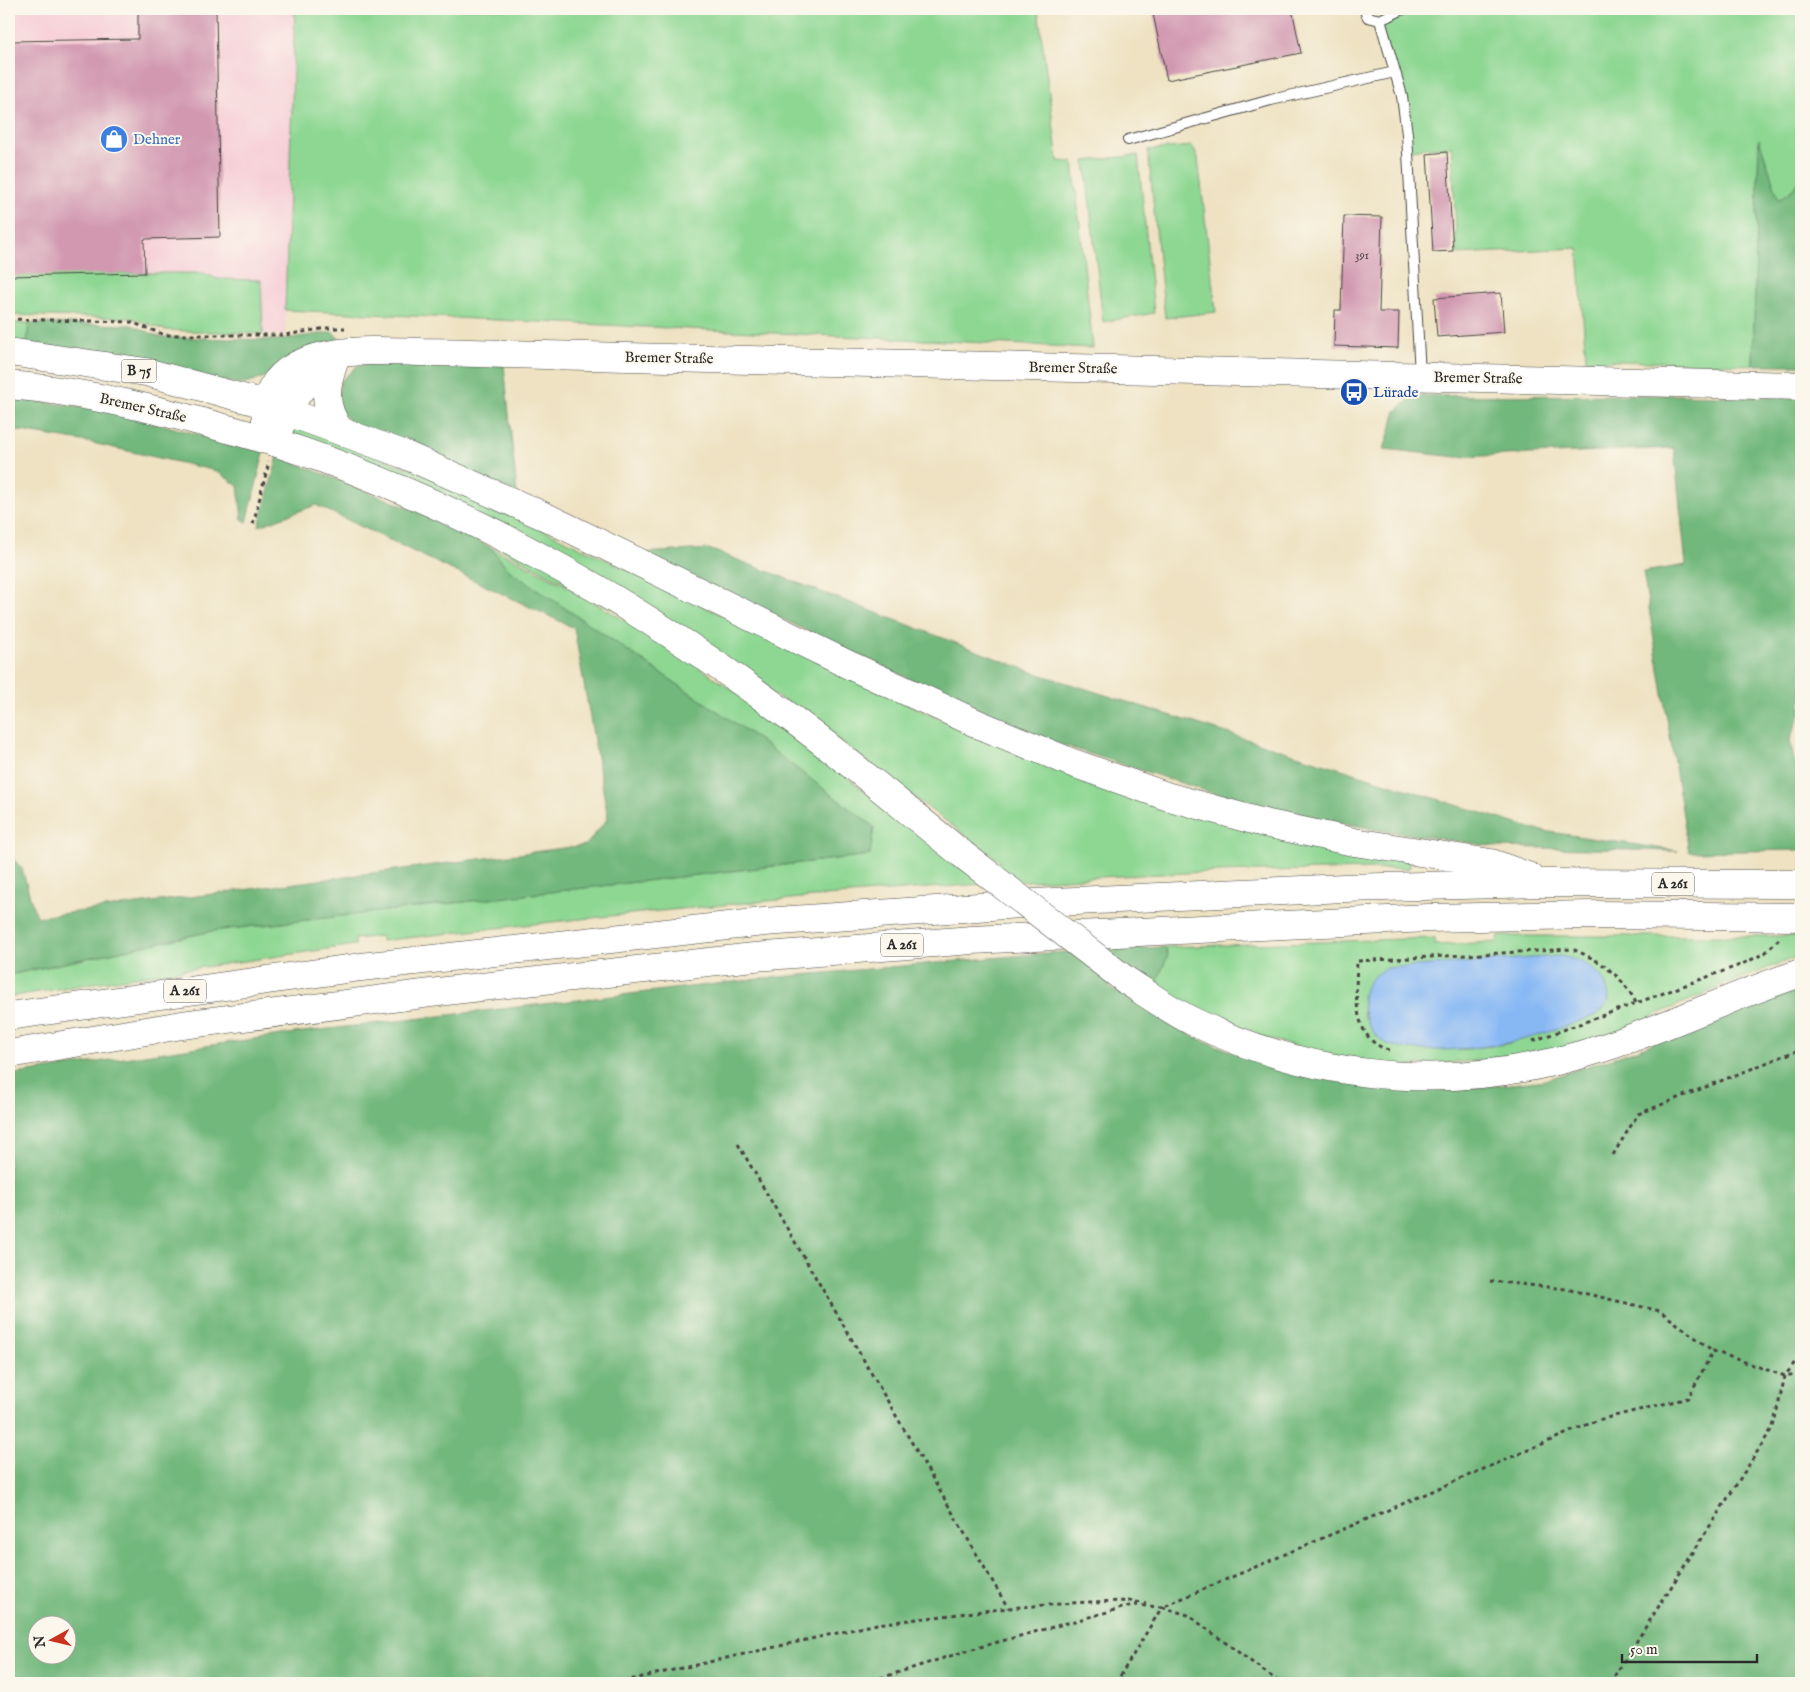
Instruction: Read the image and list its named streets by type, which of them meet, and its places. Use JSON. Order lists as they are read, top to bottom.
{
  "streets": {
    "main road": ["Bremer Straße", "B 75", "A 261"]
  },
  "places": {
    "shop": ["Dehner"],
    "bus stop": ["Lürade"]
  },
  "house_numbers": ["391"],
  "scale_bar": "50 m",
  "north": "left"
}
